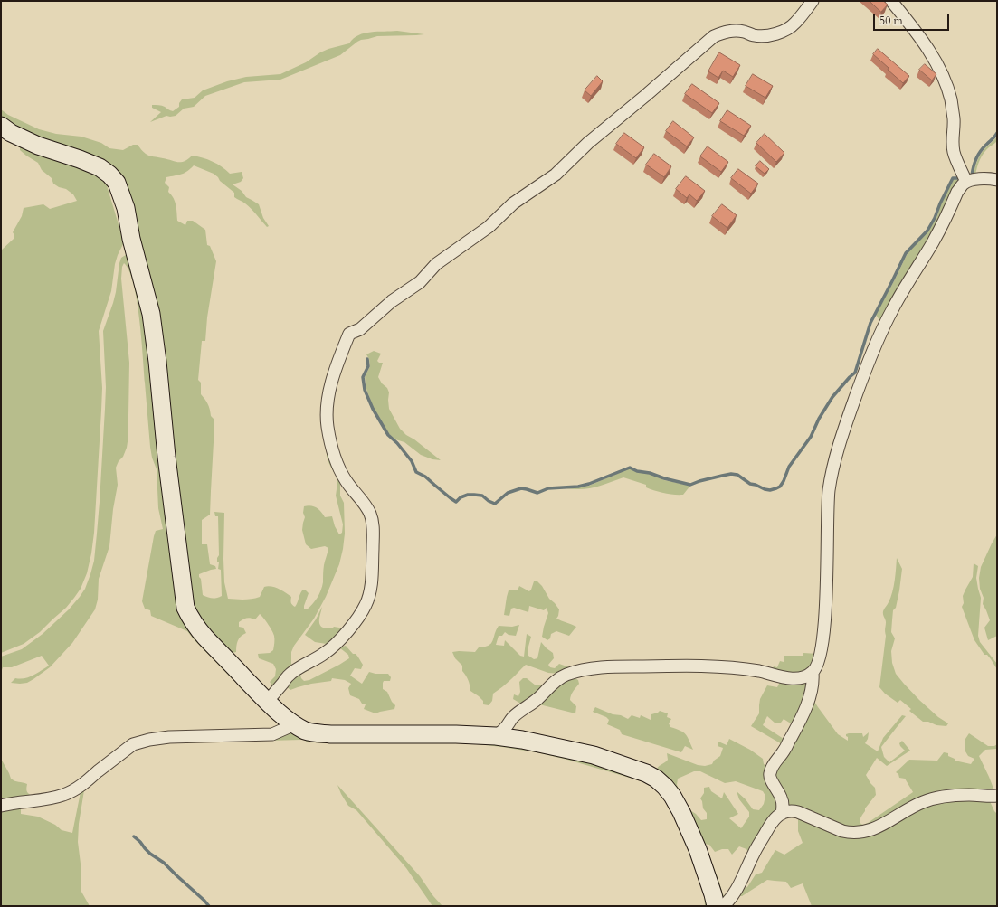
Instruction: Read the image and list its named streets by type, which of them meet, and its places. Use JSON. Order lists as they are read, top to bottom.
{
  "scale_bar": "50 m"
}
